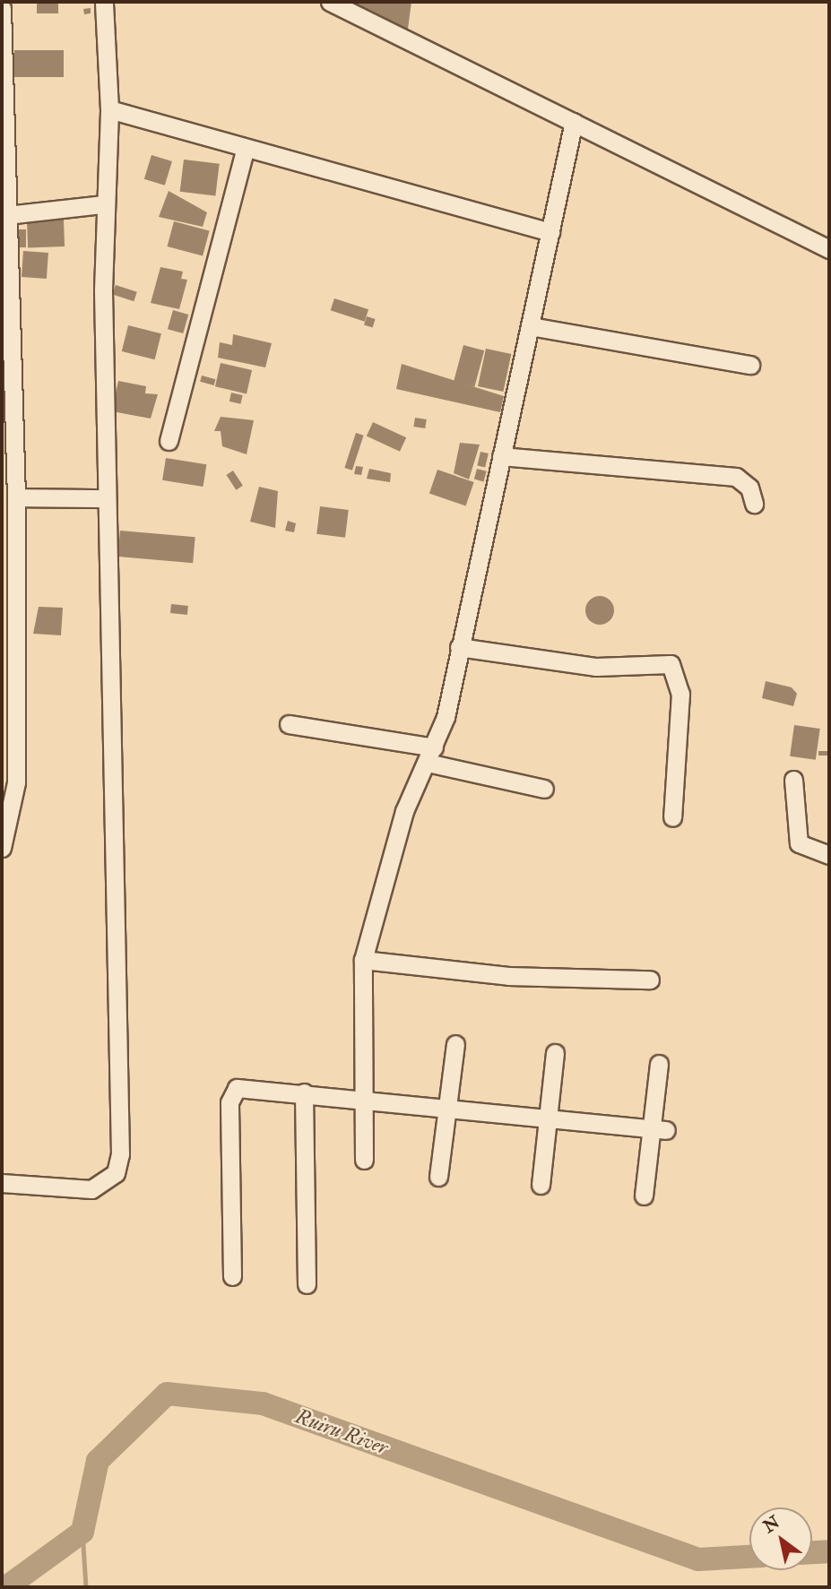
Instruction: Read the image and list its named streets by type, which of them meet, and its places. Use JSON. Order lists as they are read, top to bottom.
{
  "water": ["Ruiru River"],
  "north": "top left"
}
